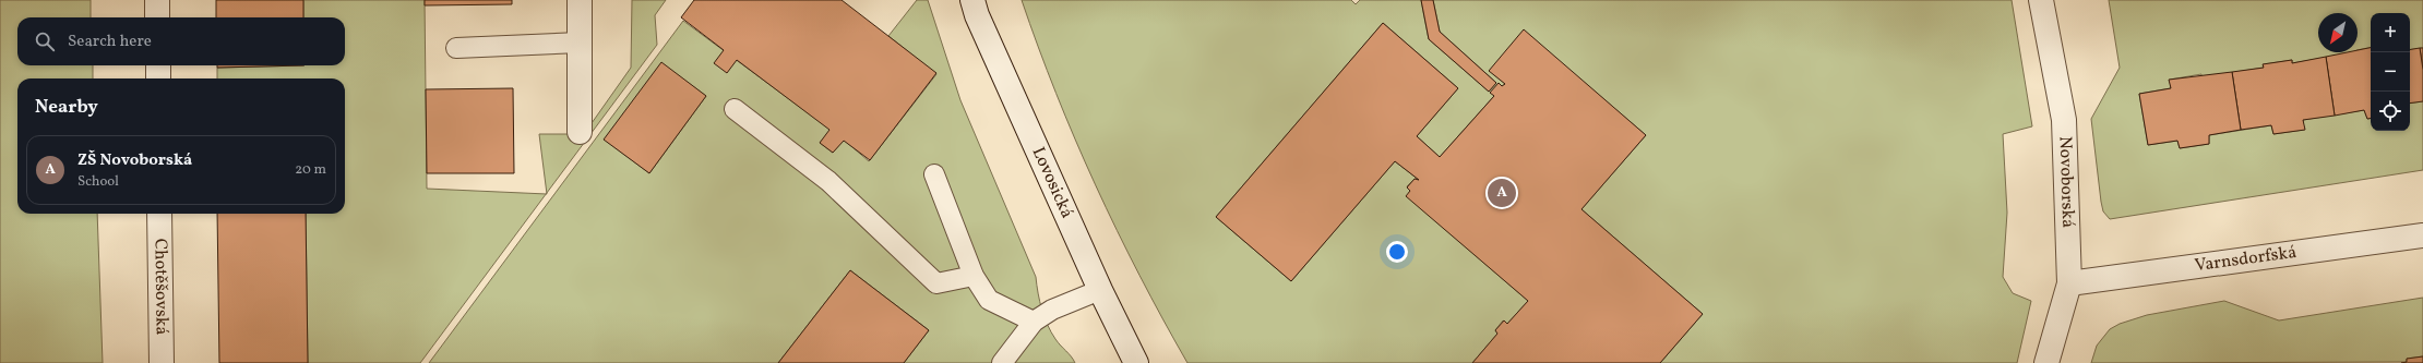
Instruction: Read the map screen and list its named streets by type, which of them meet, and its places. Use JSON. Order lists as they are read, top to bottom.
{
  "streets": {
    "street": [
      "Lovosická",
      "Novoborská",
      "Varnsdorfská",
      "Chotěšovská"
    ]
  },
  "crossings": [
    ["Novoborská", "Varnsdorfská"]
  ],
  "north": "bottom left",
  "page": {
    "map_buttons": ["+", "−"],
    "search": "Search here",
    "heading": "Nearby",
    "list": [
      {
        "mark": "A",
        "name": "ZŠ Novoborská",
        "note": "School",
        "value": "20 m"
      }
    ],
    "pins": "A"
  }
}
